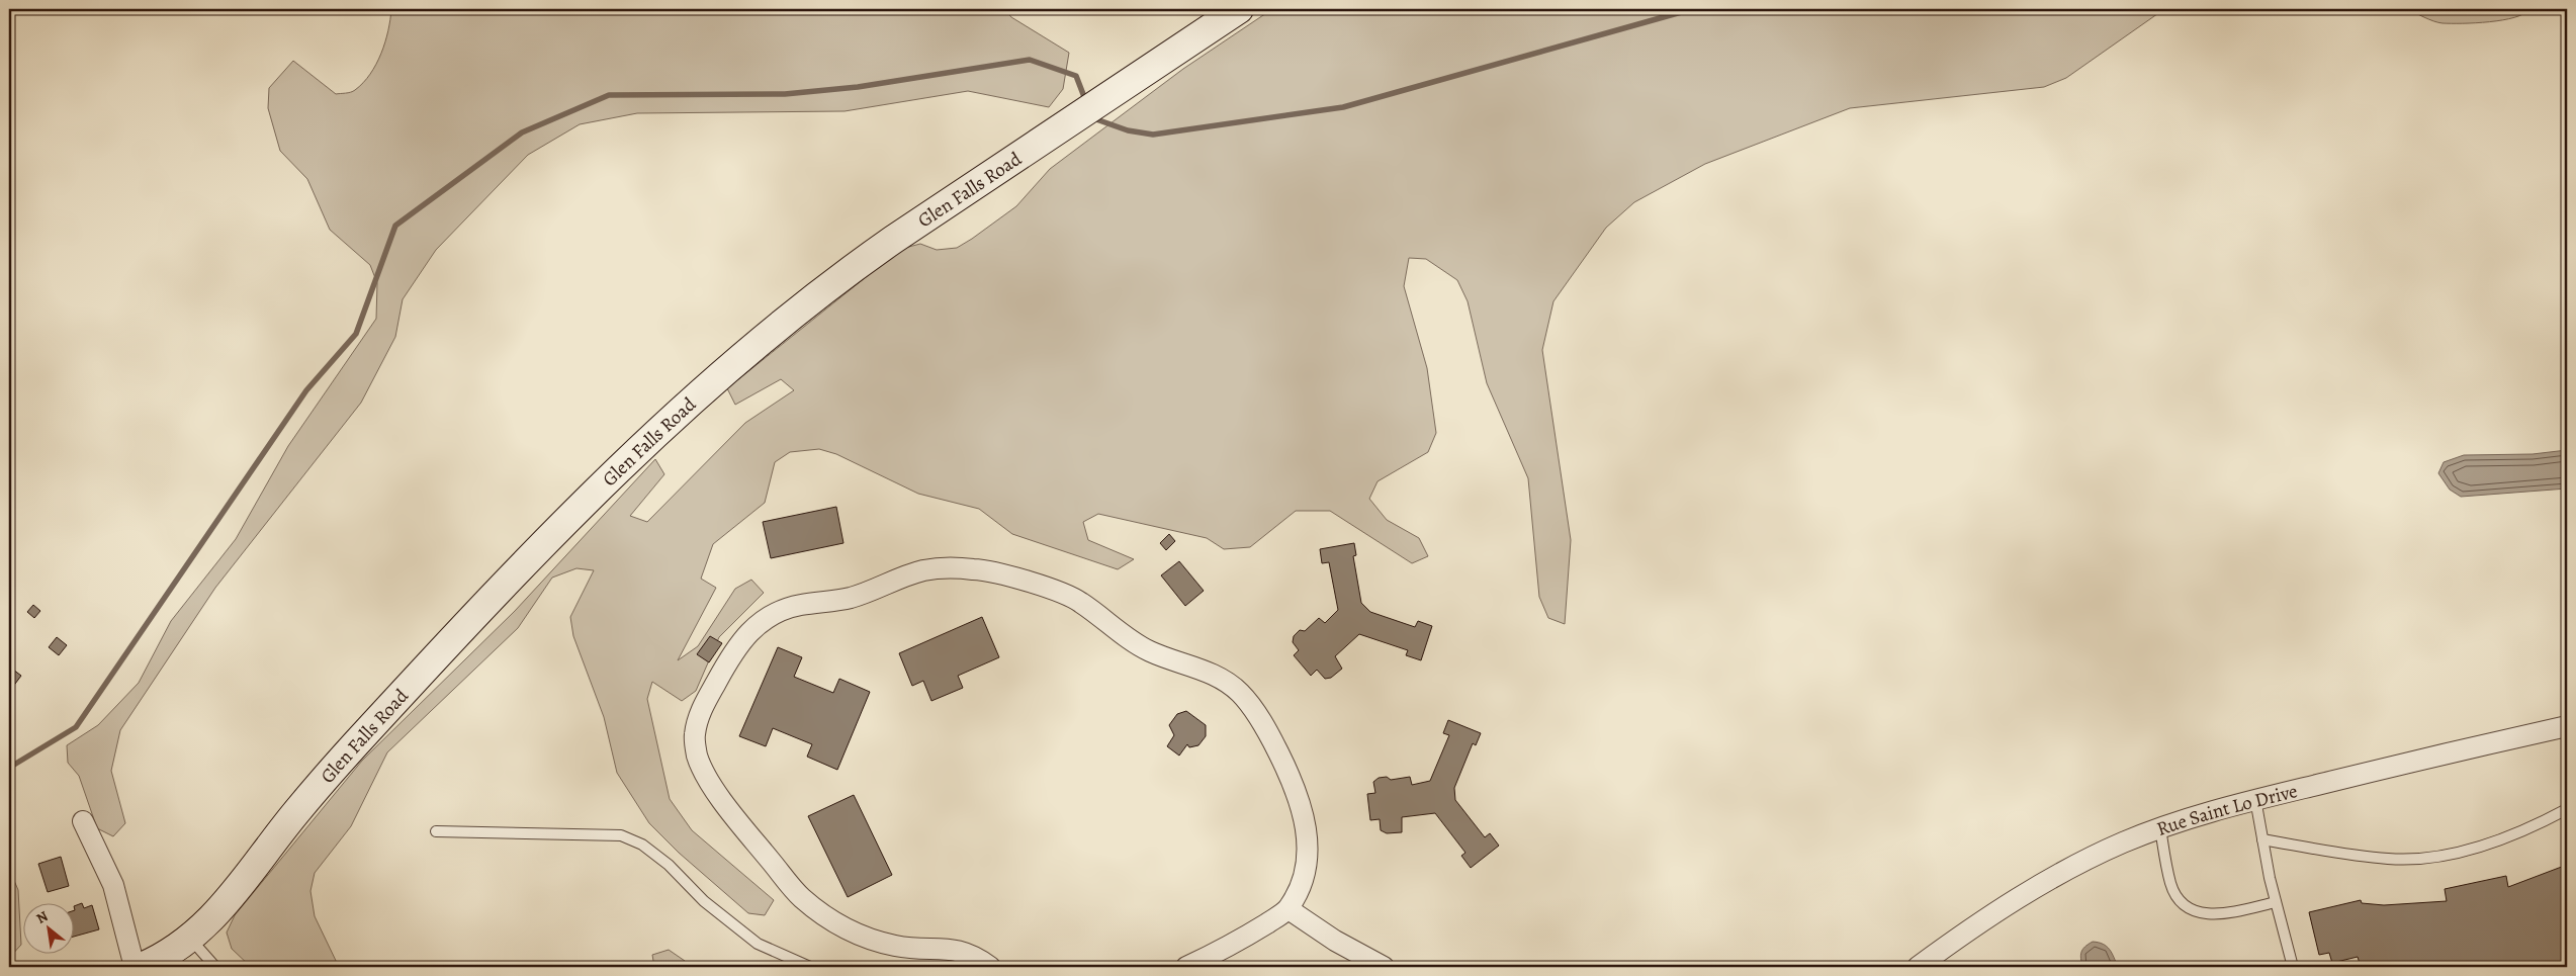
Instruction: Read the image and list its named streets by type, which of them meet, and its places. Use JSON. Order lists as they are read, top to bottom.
{
  "streets": {
    "street": ["Glen Falls Road", "Rue Saint Lo Drive"]
  },
  "north": "top left"
}
